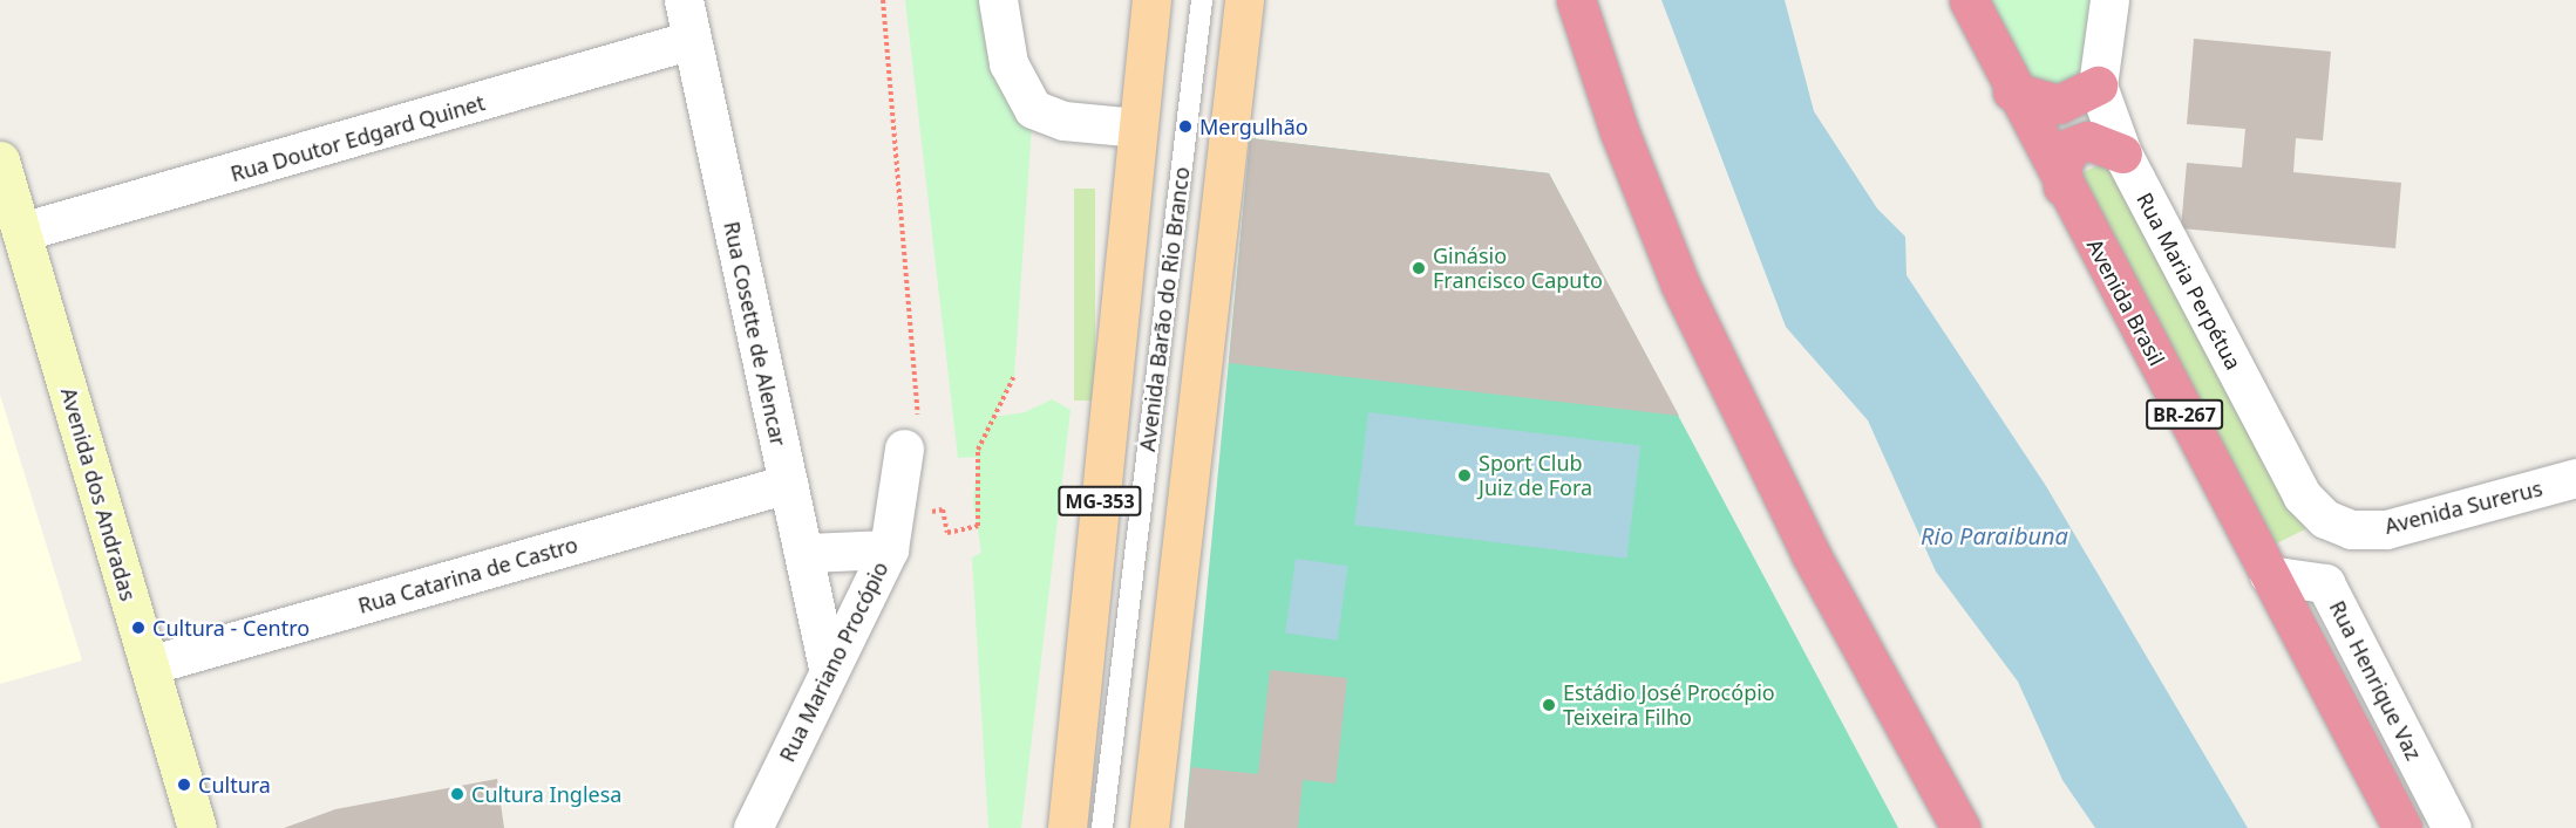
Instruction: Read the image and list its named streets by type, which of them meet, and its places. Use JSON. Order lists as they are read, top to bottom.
{
  "streets": {
    "highway": ["Avenida Brasil", "BR-267"],
    "main road": ["Avenida Barão do Rio Branco", "Avenida dos Andradas", "MG-353"],
    "street": [
      "Rua Doutor Edgard Quinet",
      "Rua Maria Perpétua",
      "Rua Cosette de Alencar",
      "Avenida Surerus",
      "Rua Catarina de Castro",
      "Rua Mariano Procópio",
      "Rua Henrique Vaz"
    ]
  },
  "crossings": [
    ["Rua Doutor Edgard Quinet", "Rua Cosette de Alencar"],
    ["Rua Doutor Edgard Quinet", "Avenida dos Andradas"],
    ["Rua Maria Perpétua", "Avenida Surerus"],
    ["Avenida Brasil", "Rua Henrique Vaz"],
    ["Rua Cosette de Alencar", "Rua Catarina de Castro"],
    ["Rua Cosette de Alencar", "Rua Mariano Procópio"],
    ["Avenida dos Andradas", "Rua Catarina de Castro"]
  ],
  "water": ["Rio Paraibuna"],
  "places": [
    "Mergulhão",
    "Ginásio Francisco Caputo",
    "Sport Club Juiz de Fora",
    "Cultura - Centro",
    "Estádio José Procópio Teixeira Filho",
    "Cultura",
    "Cultura Inglesa"
  ]
}
